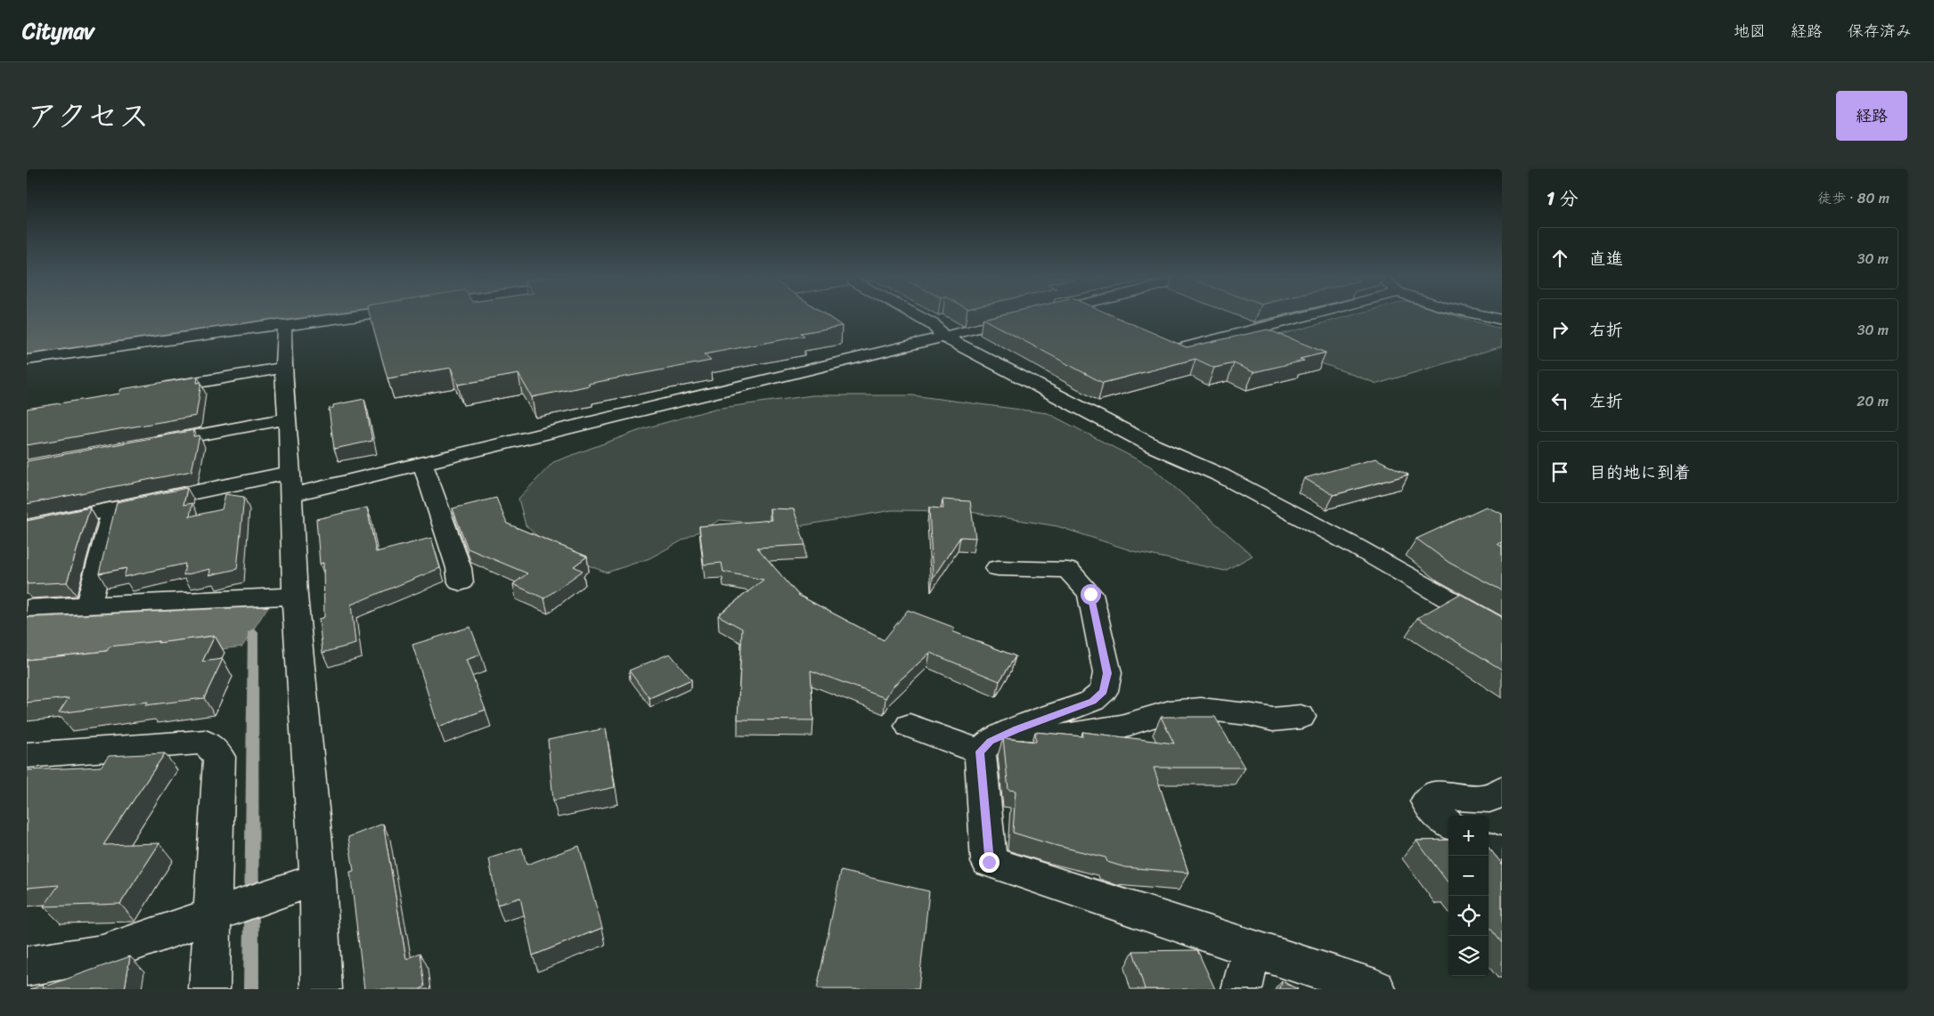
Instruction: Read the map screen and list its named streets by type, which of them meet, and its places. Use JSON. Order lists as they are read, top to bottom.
{
  "page": {
    "header": "Citynav",
    "nav": ["地図", "経路", "保存済み"],
    "title": "アクセス",
    "buttons": "経路",
    "heading": ["1 分", "徒歩 · 80 m"],
    "list": [
      ["直進", "30 m"],
      ["右折", "30 m"],
      ["左折", "20 m"],
      "目的地に到着"
    ],
    "map_buttons": ["+", "−"]
  }
}
